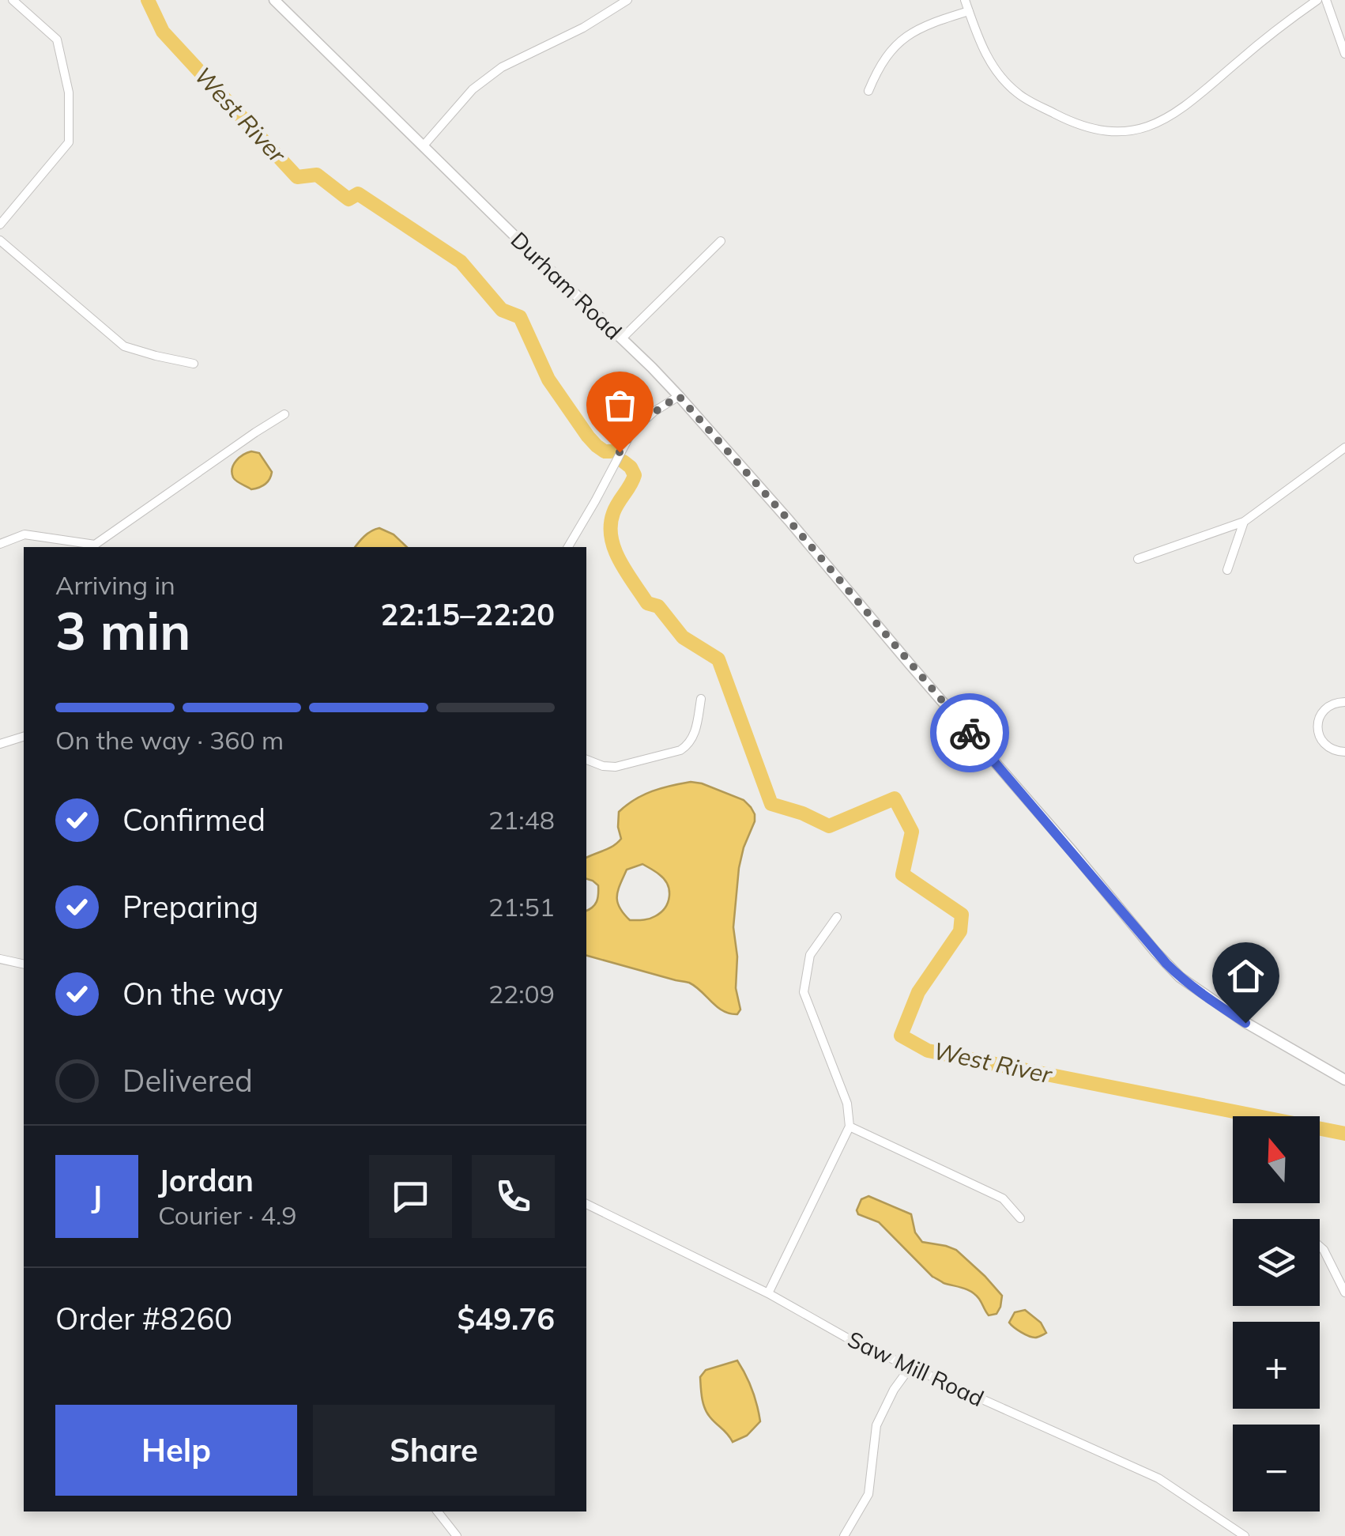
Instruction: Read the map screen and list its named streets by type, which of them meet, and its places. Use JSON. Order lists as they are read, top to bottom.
{
  "streets": {
    "main road": ["Durham Road"],
    "street": ["Saw Mill Road"]
  },
  "water": ["West River"],
  "north": "top",
  "page": {
    "heading": ["3 min", "Arriving in", "22:15–22:20"],
    "panel": [
      "Jordan",
      "Courier · 4.9",
      "Order #8260",
      "$49.76"
    ],
    "bar": "On the way · 360 m",
    "list": [
      ["Confirmed", "21:48"],
      ["Preparing", "21:51"],
      ["On the way", "22:09"],
      "Delivered"
    ],
    "map_buttons": ["+", "−"],
    "round": "J",
    "buttons": ["Help", "Share"]
  }
}
